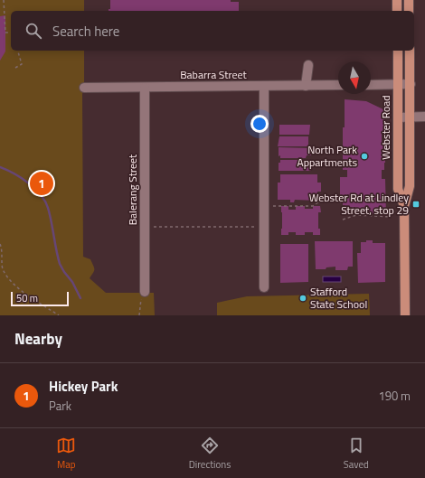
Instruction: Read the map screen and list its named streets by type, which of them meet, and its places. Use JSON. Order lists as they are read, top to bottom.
{
  "streets": {
    "main road": ["Webster Road"],
    "street": ["Babarra Street", "Balerang Street"]
  },
  "crossings": [
    ["Babarra Street", "Balerang Street"]
  ],
  "places": {
    "other": ["North Park Appartments", "Stafford State School"],
    "transit": ["Webster Rd at Lindley Street, stop 29"]
  },
  "scale_bar": "50 m",
  "north": "bottom",
  "page": {
    "search": "Search here",
    "pins": "1",
    "scale": "50 m",
    "heading": "Nearby",
    "list": [
      {
        "mark": "1",
        "name": "Hickey Park",
        "note": "Park",
        "value": "190 m"
      }
    ],
    "nav": ["Map", "Directions", "Saved"]
  }
}
